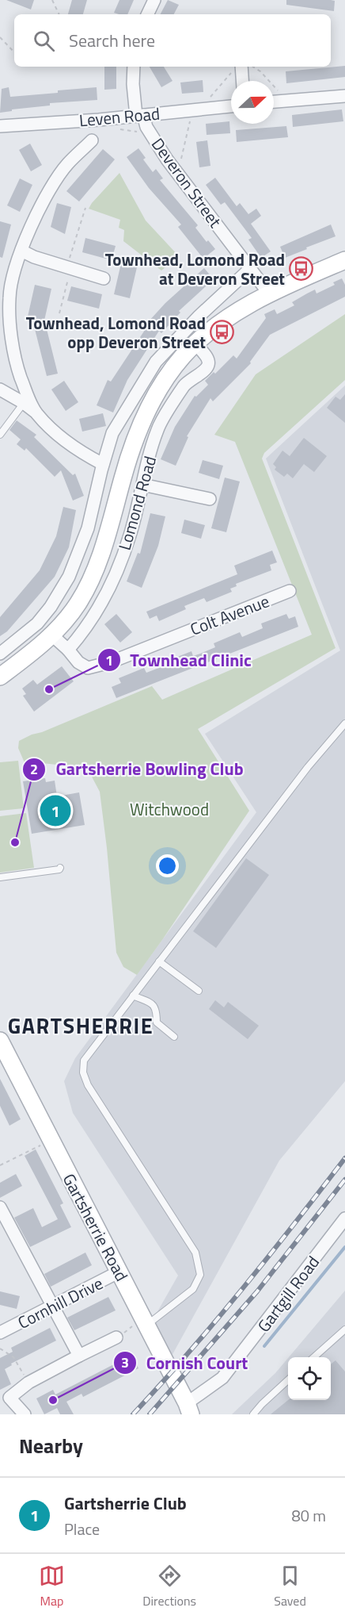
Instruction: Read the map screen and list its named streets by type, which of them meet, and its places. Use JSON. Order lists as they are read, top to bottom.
{
  "streets": {
    "street": [
      "Leven Road",
      "Deveron Street",
      "Lomond Road",
      "Colt Avenue",
      "Gartsherrie Road",
      "Gartgill Road",
      "Cornhill Drive"
    ]
  },
  "crossings": [
    ["Leven Road", "Deveron Street"],
    ["Deveron Street", "Lomond Road"],
    ["Lomond Road", "Colt Avenue"],
    ["Gartsherrie Road", "Gartgill Road"],
    ["Gartsherrie Road", "Cornhill Drive"]
  ],
  "districts": ["GARTSHERRIE"],
  "parks": ["Witchwood"],
  "places": {
    "bus stop": ["Townhead, Lomond Road at Deveron Street", "Townhead, Lomond Road opp Deveron Street"],
    "other": ["Townhead Clinic", "Gartsherrie Bowling Club", "Cornish Court"]
  },
  "north": "right",
  "page": {
    "search": "Search here",
    "pins": "1",
    "heading": "Nearby",
    "list": [
      {
        "mark": "1",
        "name": "Gartsherrie Club",
        "note": "Place",
        "value": "80 m"
      }
    ],
    "nav": ["Map", "Directions", "Saved"]
  }
}
